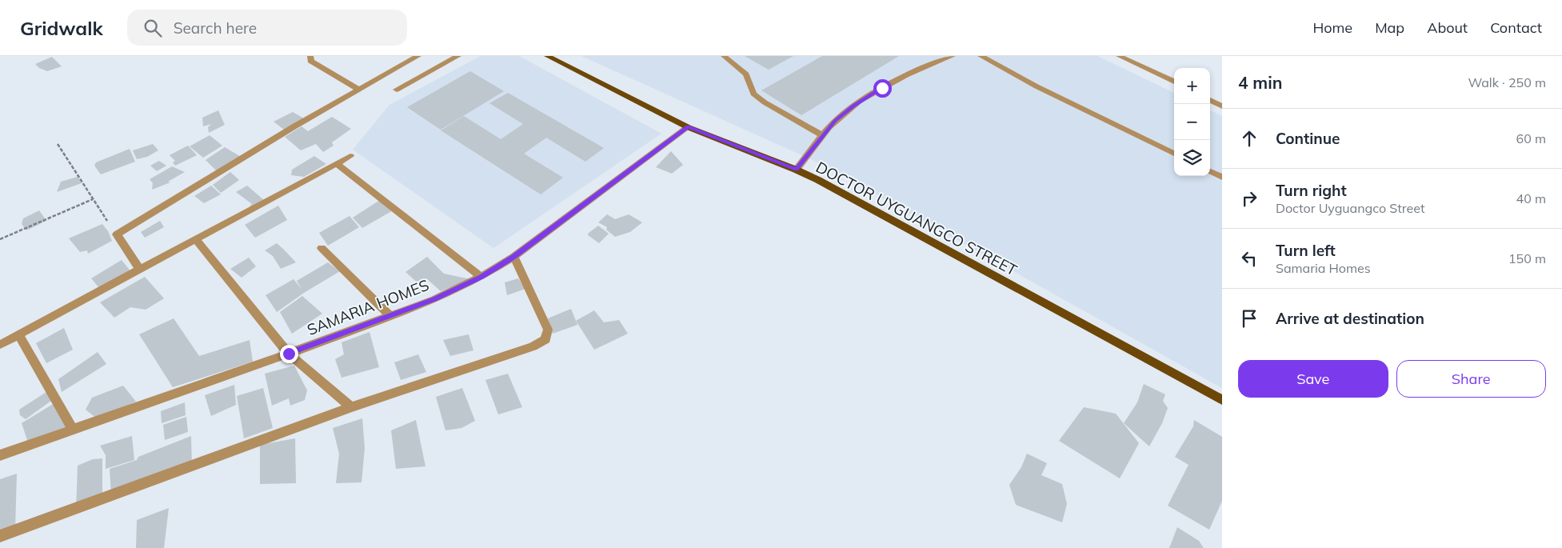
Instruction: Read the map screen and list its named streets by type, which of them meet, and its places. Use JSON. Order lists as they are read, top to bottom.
{
  "streets": {
    "main road": ["DOCTOR UYGUANGCO STREET"],
    "street": ["SAMARIA HOMES"]
  },
  "crossings": [
    ["DOCTOR UYGUANGCO STREET", "SAMARIA HOMES"]
  ],
  "page": {
    "header": "Gridwalk",
    "search": "Search here",
    "nav": [
      "Home",
      "Map",
      "About",
      "Contact"
    ],
    "heading": ["4 min", "Walk · 250 m"],
    "map_buttons": ["+", "−"],
    "list": [
      ["Continue", "60 m"],
      ["Turn right", "Doctor Uyguangco Street", "40 m"],
      ["Turn left", "Samaria Homes", "150 m"],
      "Arrive at destination"
    ],
    "buttons": ["Save", "Share"]
  }
}
